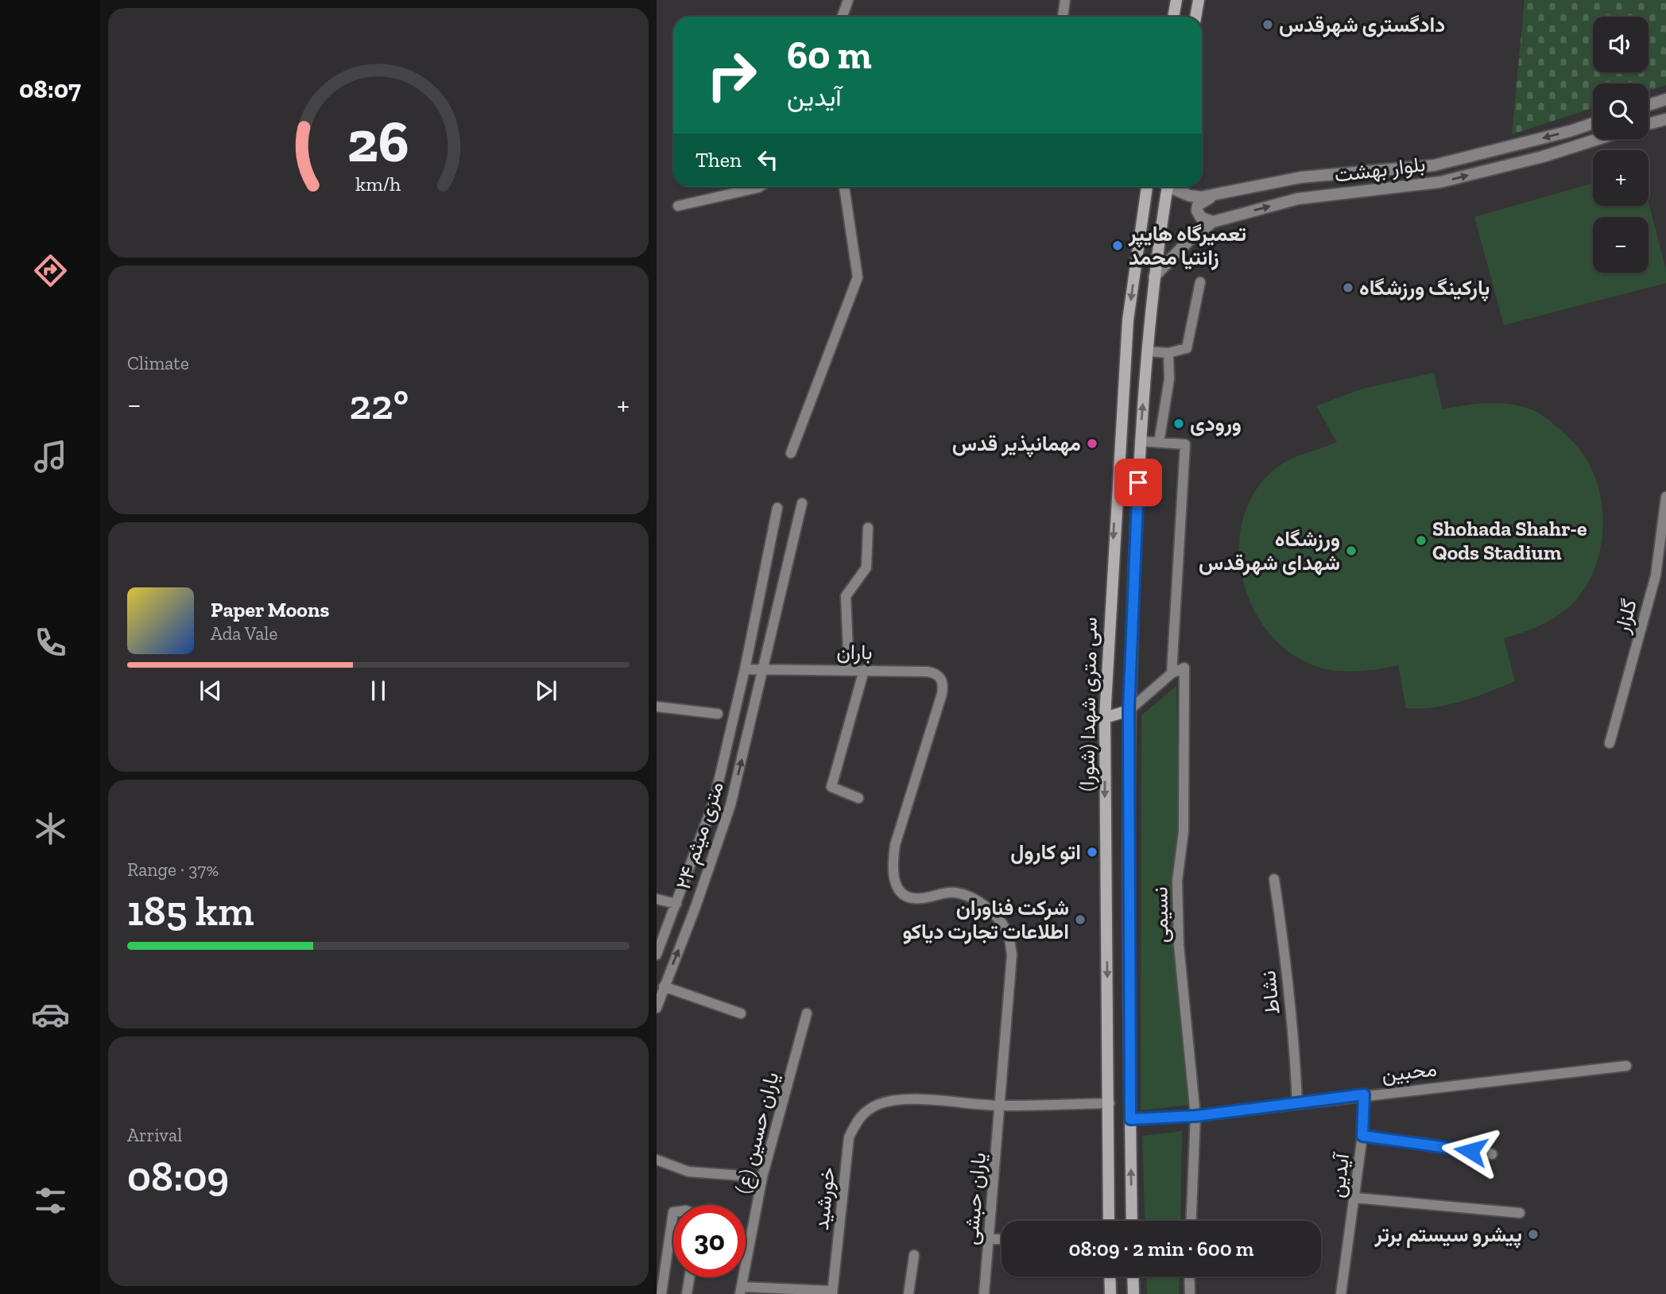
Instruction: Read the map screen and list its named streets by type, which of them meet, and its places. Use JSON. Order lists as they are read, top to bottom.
{
  "streets": {
    "main road": ["سی متری شهدا (شورا)"],
    "street": [
      "بلوار بهشت",
      "گلزار",
      "باران",
      "۲۴ متری میثم",
      "نسیمی",
      "نشاط",
      "محبین",
      "یاران حسین (ع)",
      "آیدین",
      "خورشید",
      "یاران حبشی"
    ]
  },
  "crossings": [
    ["بلوار بهشت", "سی متری شهدا (شورا)"],
    ["باران", "۲۴ متری میثم"],
    ["باران", "یاران حبشی"],
    ["سی متری شهدا (شورا)", "محبین"],
    ["نسیمی", "محبین"],
    ["نشاط", "محبین"],
    ["محبین", "آیدین"],
    ["خورشید", "یاران حبشی"]
  ],
  "places": [
    "دادگستری شهرقدس",
    "تعمیرگاه هایپر زانتیا محمد",
    "پارکینگ ورزشگاه",
    "ورودی",
    "مهمانپذیر قدس",
    "Shohada Shahr-e Qods Stadium",
    "ورزشگاه شهدای شهرقدس",
    "اتو کارول",
    "شرکت فناوران اطلاعات تجارت دیاکو",
    "پیشرو سیستم برتر"
  ],
  "page": {
    "tabs": "08:07",
    "map_buttons": ["+", "−"],
    "turn": ["60 m", "آیدین"],
    "then": "Then",
    "tile": [
      "Climate",
      ["Range · 37%", "185 km"],
      ["Arrival", "08:09"]
    ],
    "heat": ["−", "22°", "+"],
    "song": ["Paper Moons", "Ada Vale"],
    "limit": "30",
    "trip": "08:09 · 2 min · 600 m",
    "gauge": ["26", "km/h"]
  }
}
